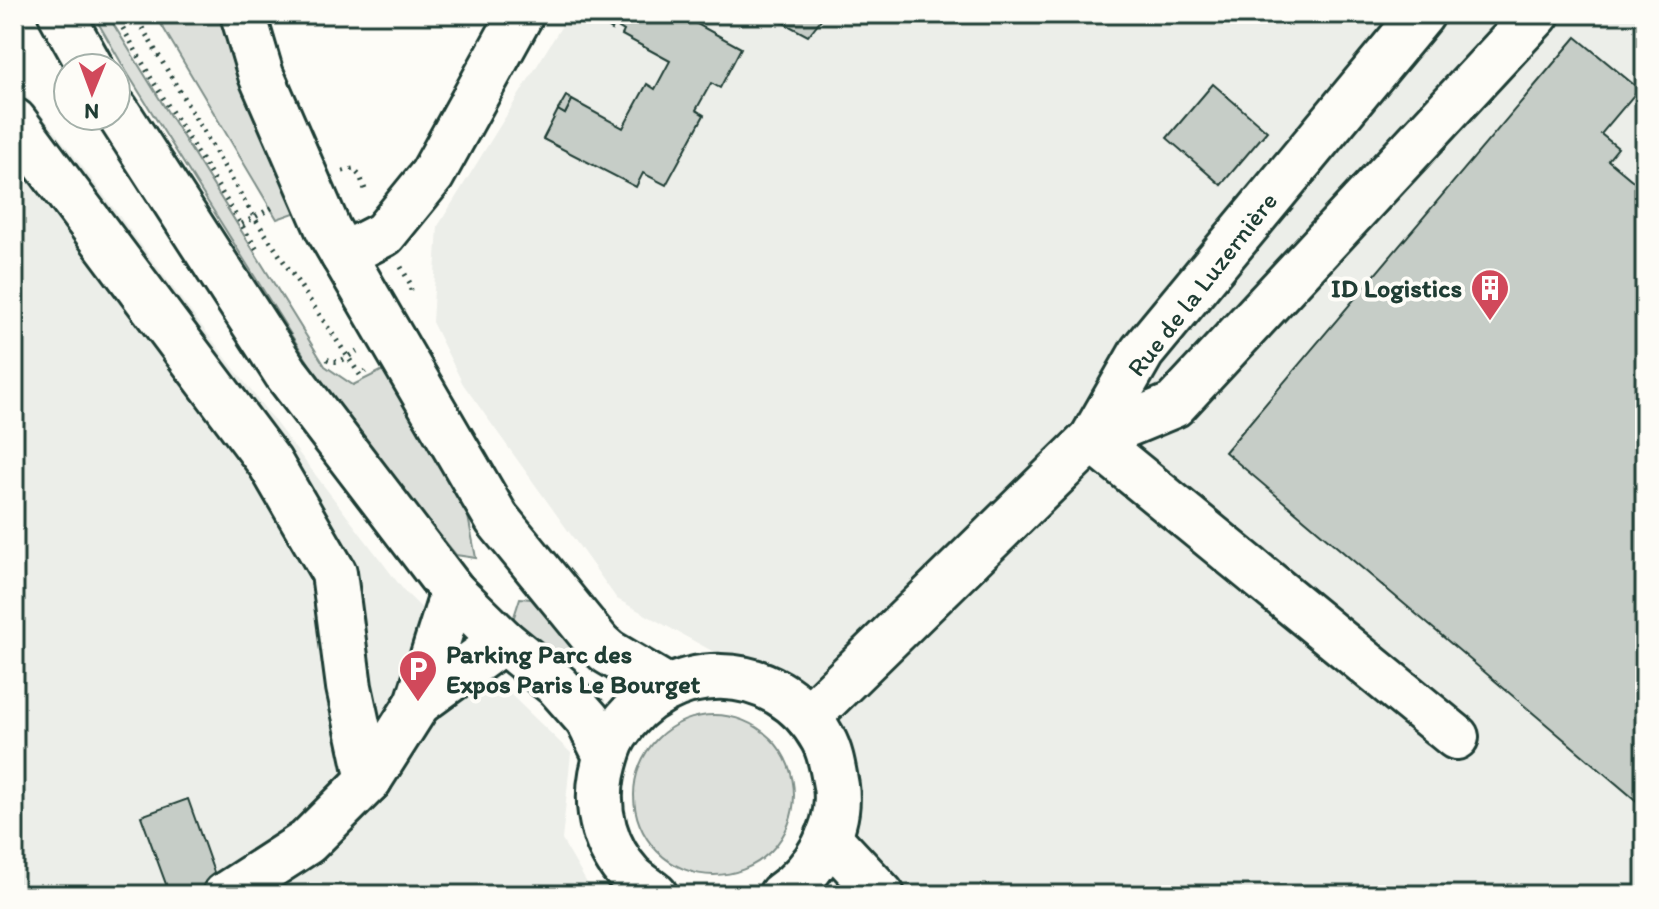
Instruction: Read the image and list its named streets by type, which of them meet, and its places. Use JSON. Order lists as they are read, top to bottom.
{
  "streets": {
    "main road": ["Rue de la Luzernière"]
  },
  "places": {
    "building": ["ID Logistics"],
    "parking": ["Parking Parc des Expos Paris Le Bourget"]
  },
  "north": "bottom"
}
